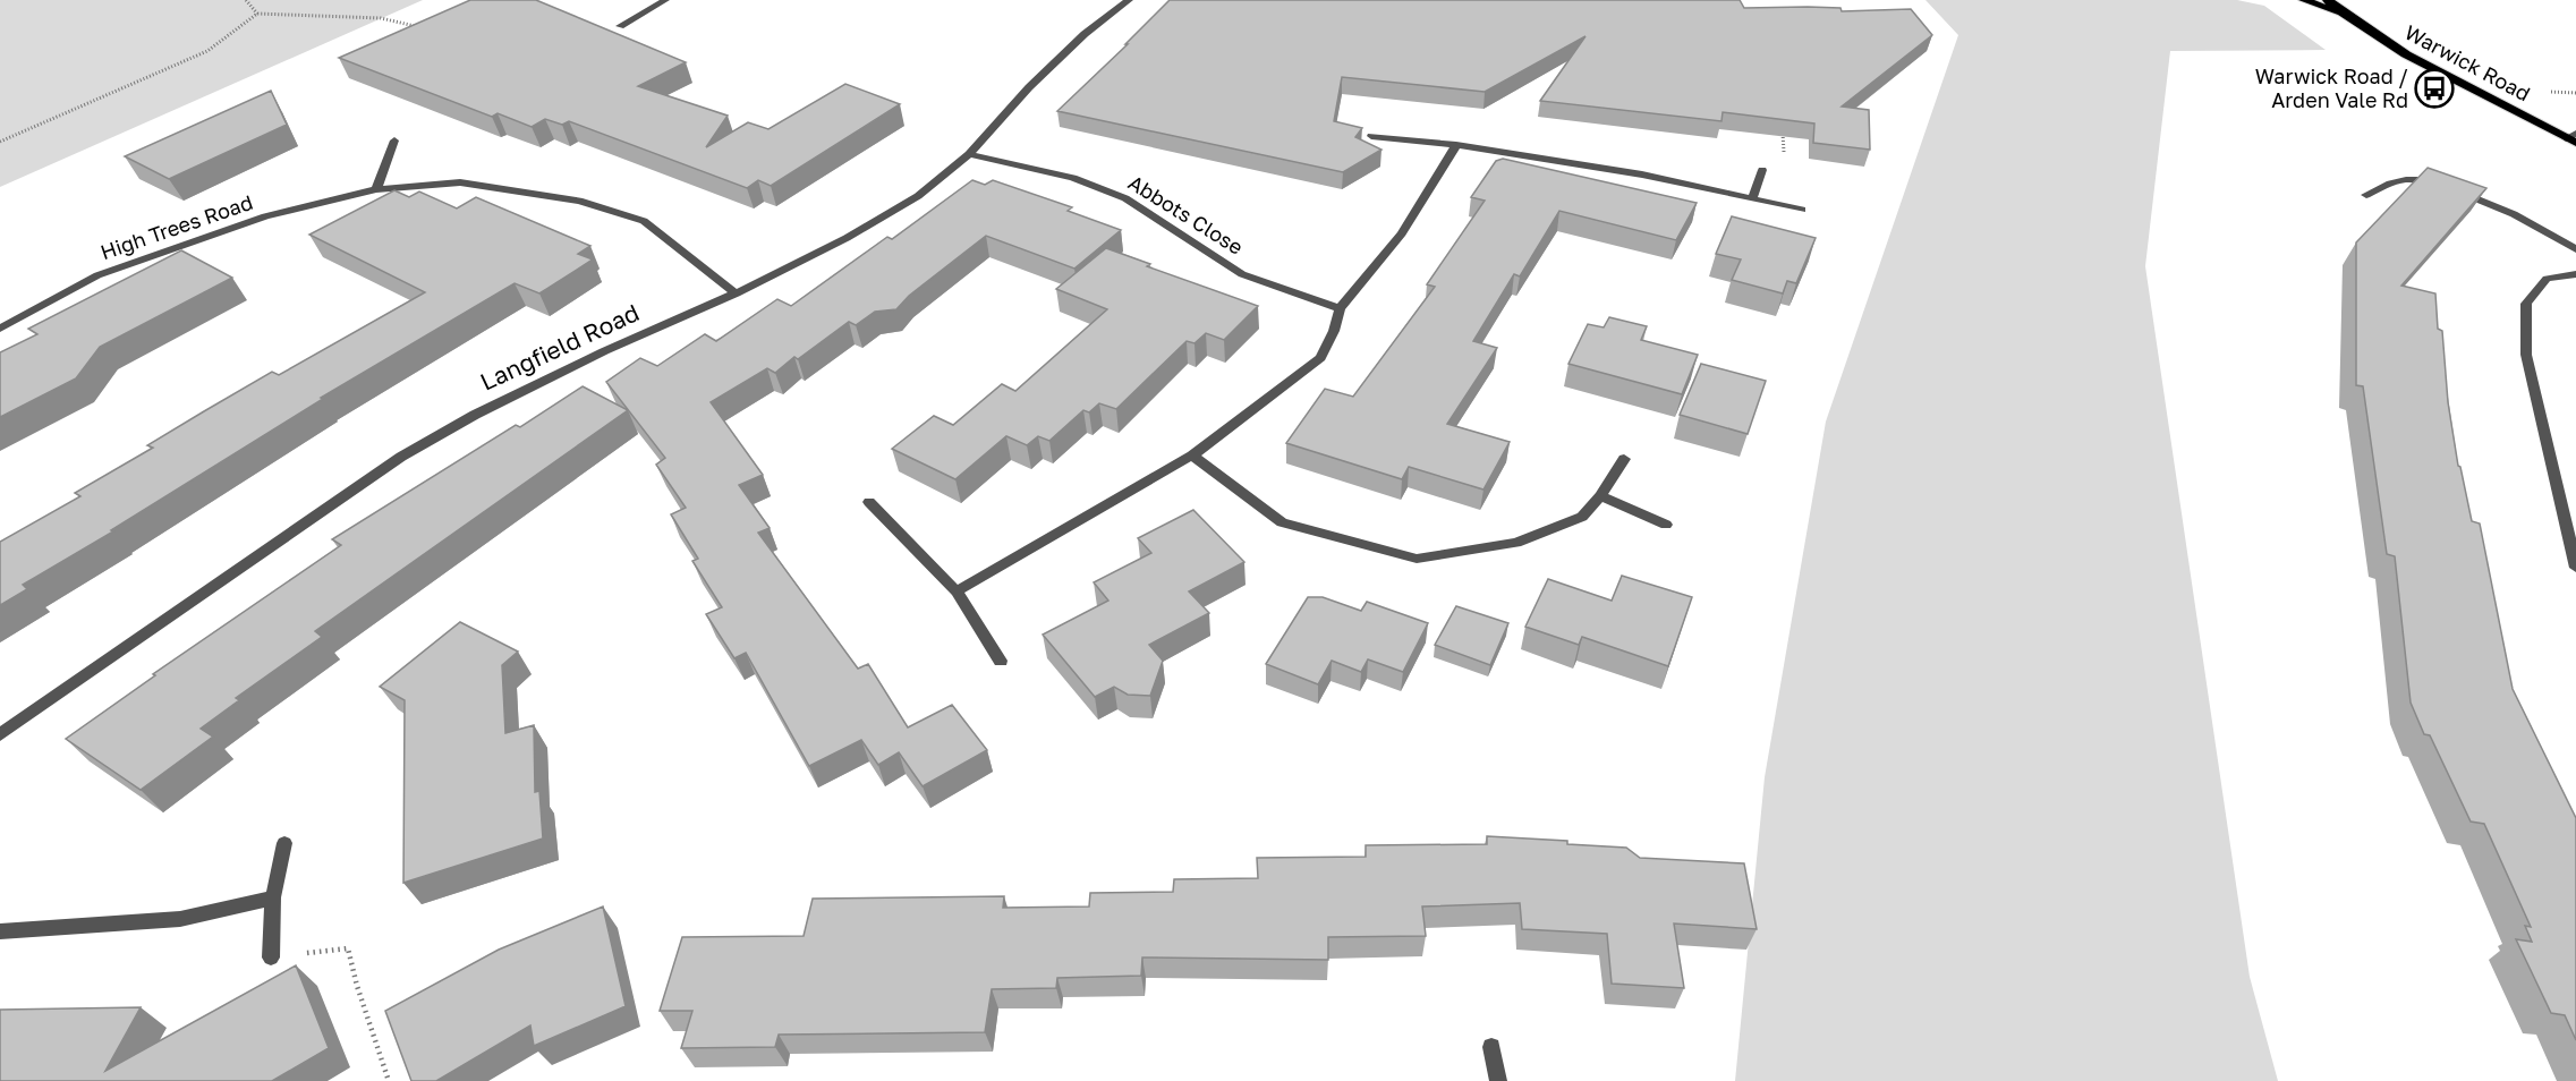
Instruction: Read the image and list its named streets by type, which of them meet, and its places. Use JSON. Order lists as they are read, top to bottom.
{
  "streets": {
    "main road": ["Warwick Road"],
    "street": ["Abbots Close", "High Trees Road", "Langfield Road"]
  },
  "crossings": [
    ["Abbots Close", "Langfield Road"],
    ["High Trees Road", "Langfield Road"]
  ],
  "places": {
    "bus stop": ["Warwick Road / Arden Vale Rd"]
  }
}
